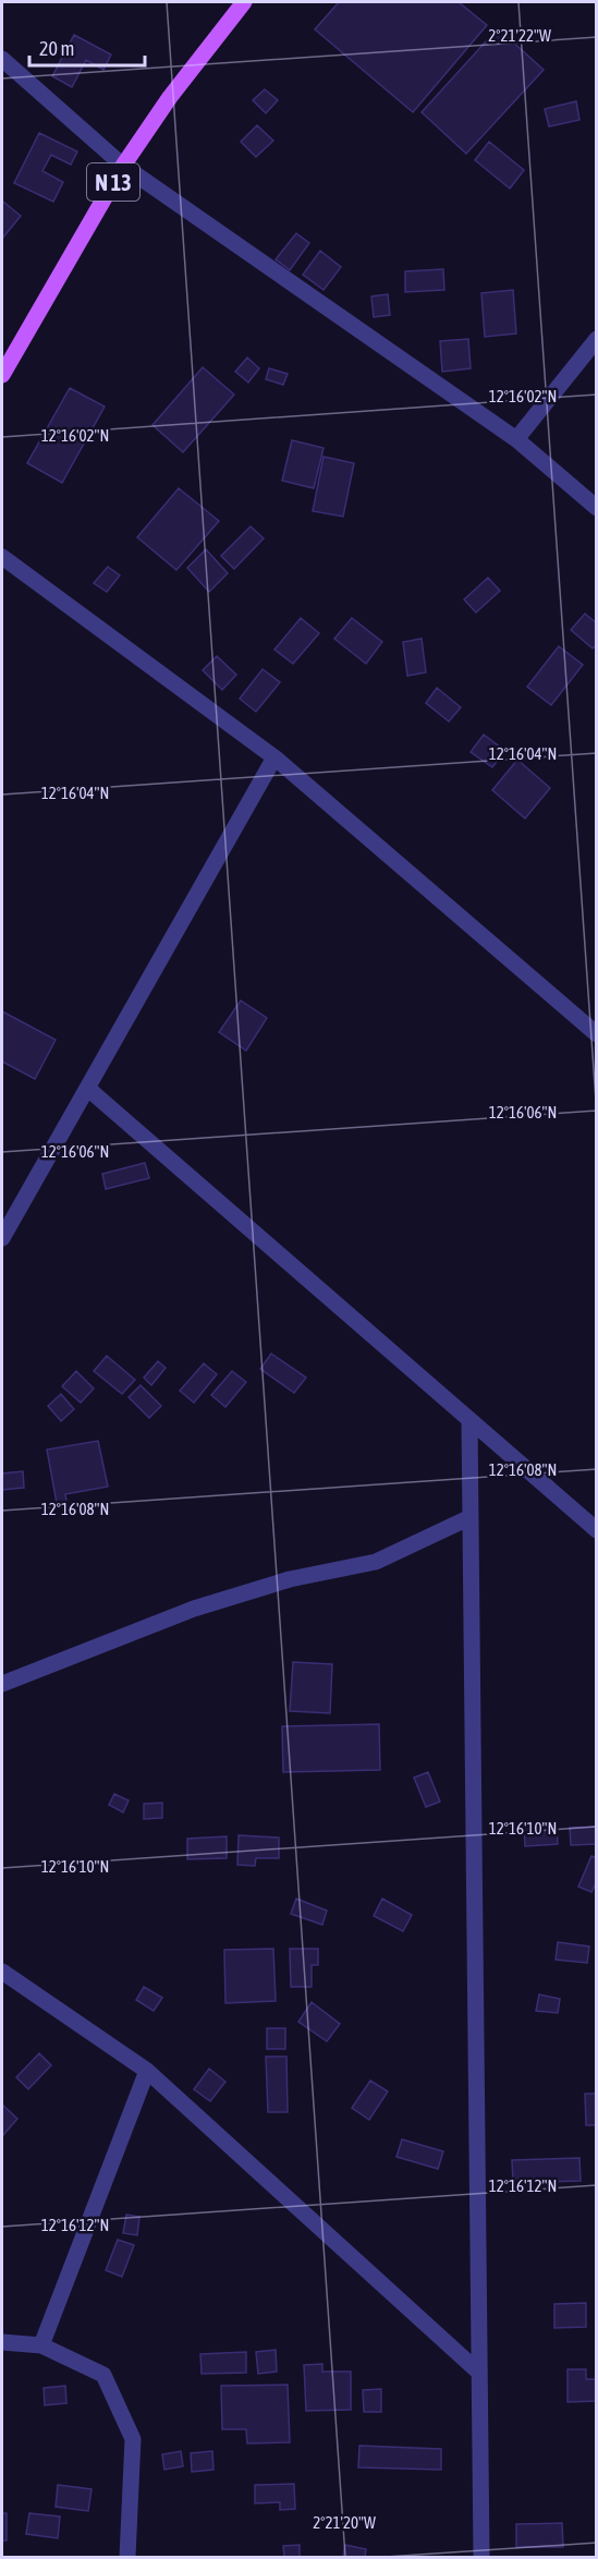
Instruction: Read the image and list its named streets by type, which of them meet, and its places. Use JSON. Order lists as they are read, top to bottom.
{
  "streets": {
    "main road": ["N 13"]
  },
  "scale_bar": "20 m",
  "coordinates": [
    "2°21'22\"W",
    "12°16'02\"N",
    "12°16'04\"N",
    "12°16'06\"N",
    "12°16'08\"N",
    "12°16'10\"N",
    "12°16'12\"N",
    "2°21'20\"W"
  ]
}
